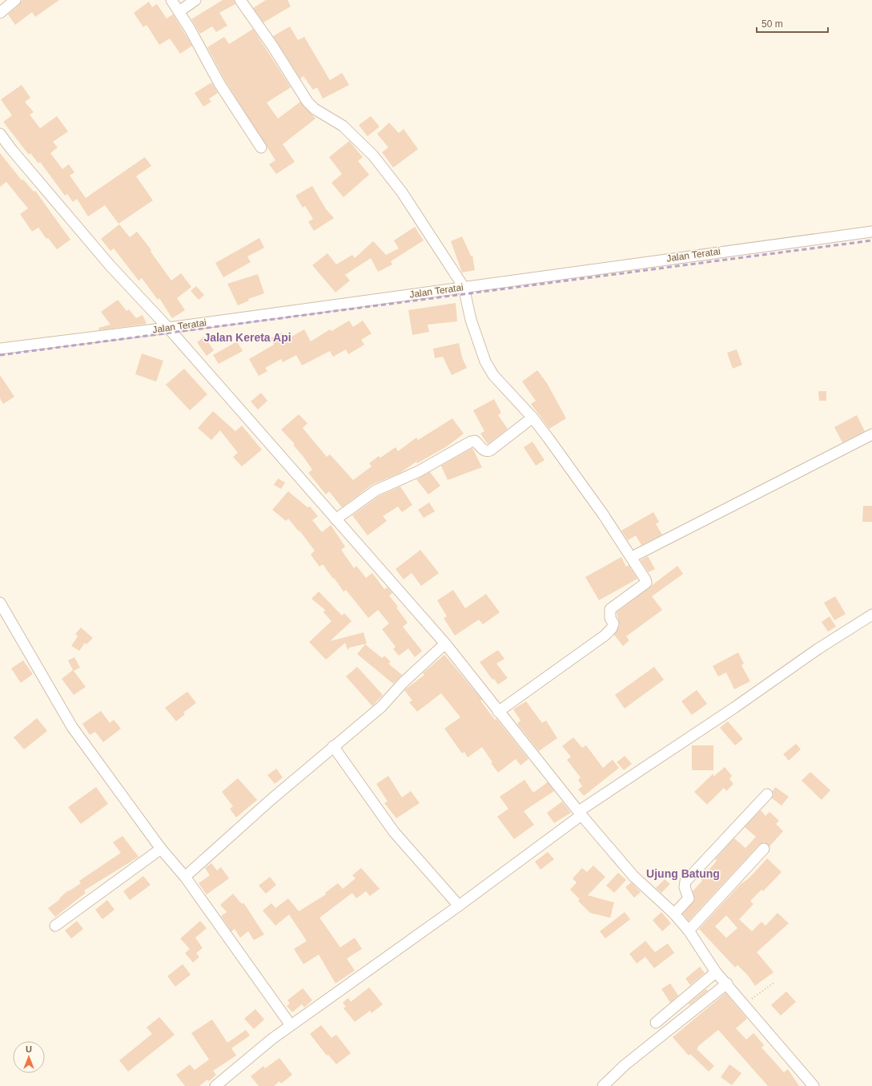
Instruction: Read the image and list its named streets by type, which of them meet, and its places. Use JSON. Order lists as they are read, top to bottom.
{
  "streets": {
    "street": ["Jalan Teratai"]
  },
  "districts": ["Jalan Kereta Api", "Ujung Batung"],
  "scale_bar": "50 m",
  "north": "top"
}
